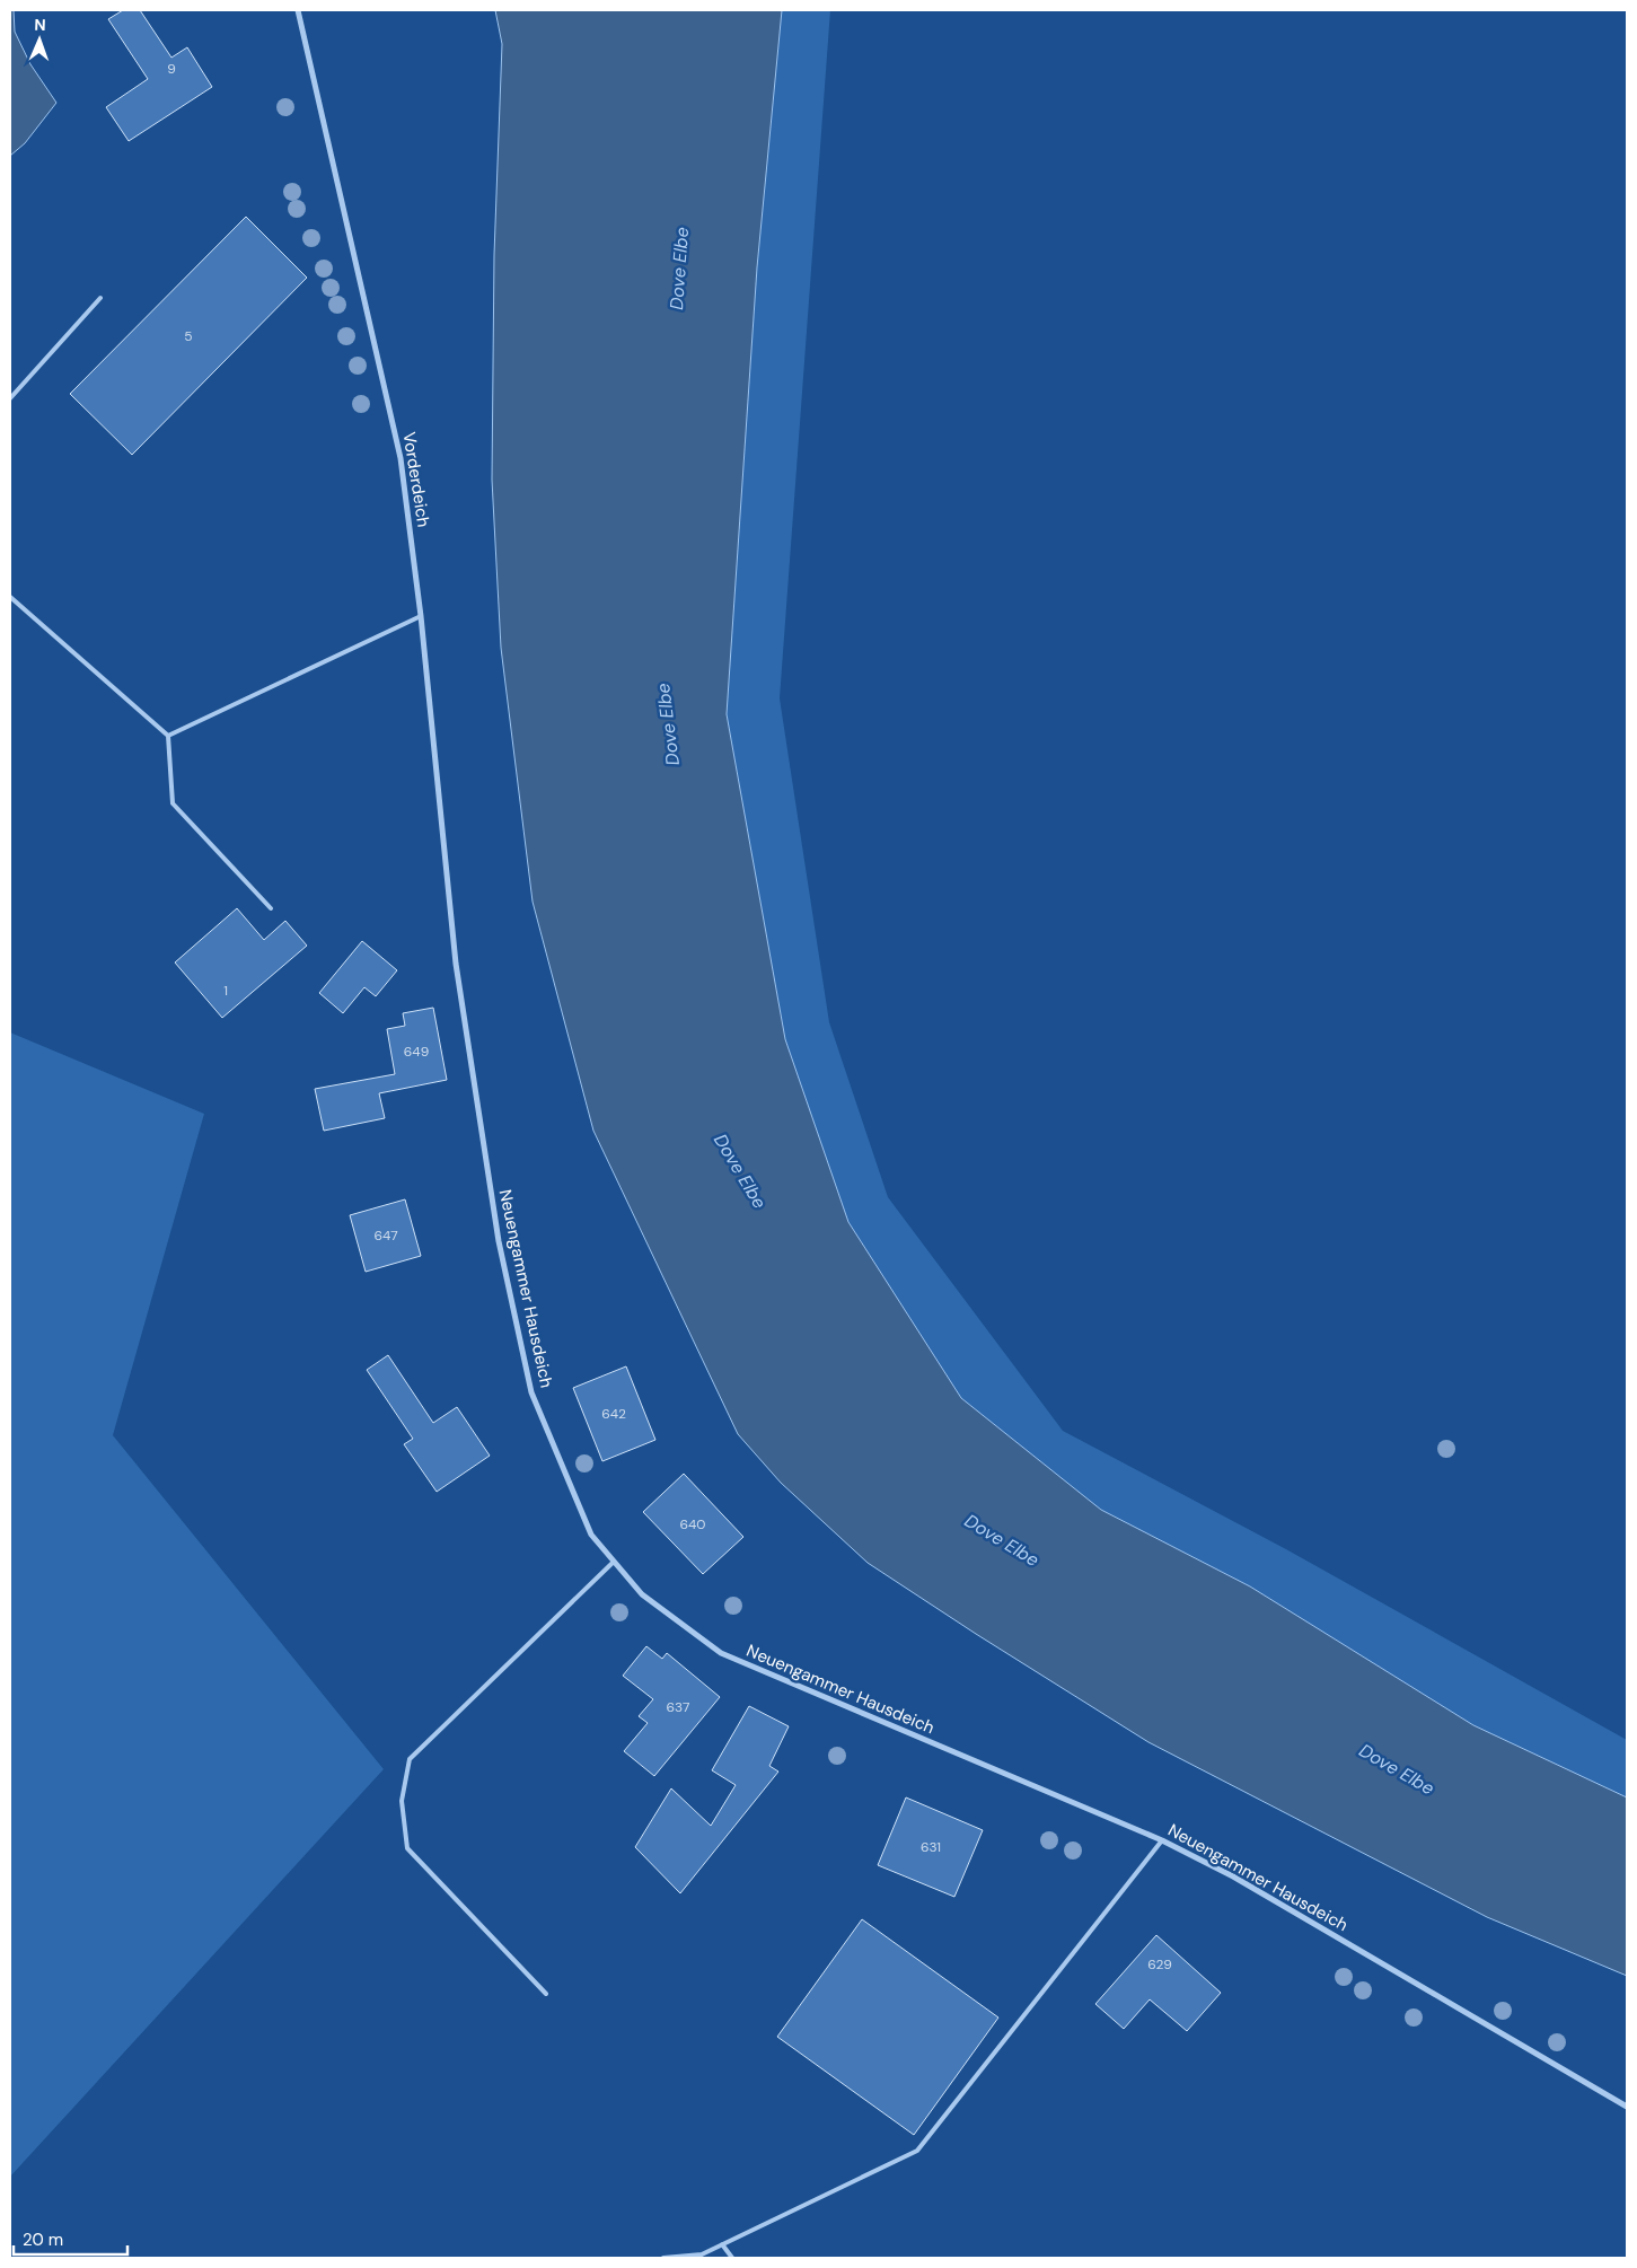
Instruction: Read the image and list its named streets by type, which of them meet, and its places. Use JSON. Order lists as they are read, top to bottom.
{
  "streets": {
    "street": ["Vorderdeich", "Neuengammer Hausdeich"]
  },
  "crossings": [
    ["Vorderdeich", "Neuengammer Hausdeich"]
  ],
  "water": ["Dove Elbe"],
  "house_numbers": [
    "9",
    "5",
    "1",
    "649",
    "647",
    "642",
    "640",
    "637",
    "631",
    "629"
  ],
  "scale_bar": "20 m",
  "north": "top"
}
